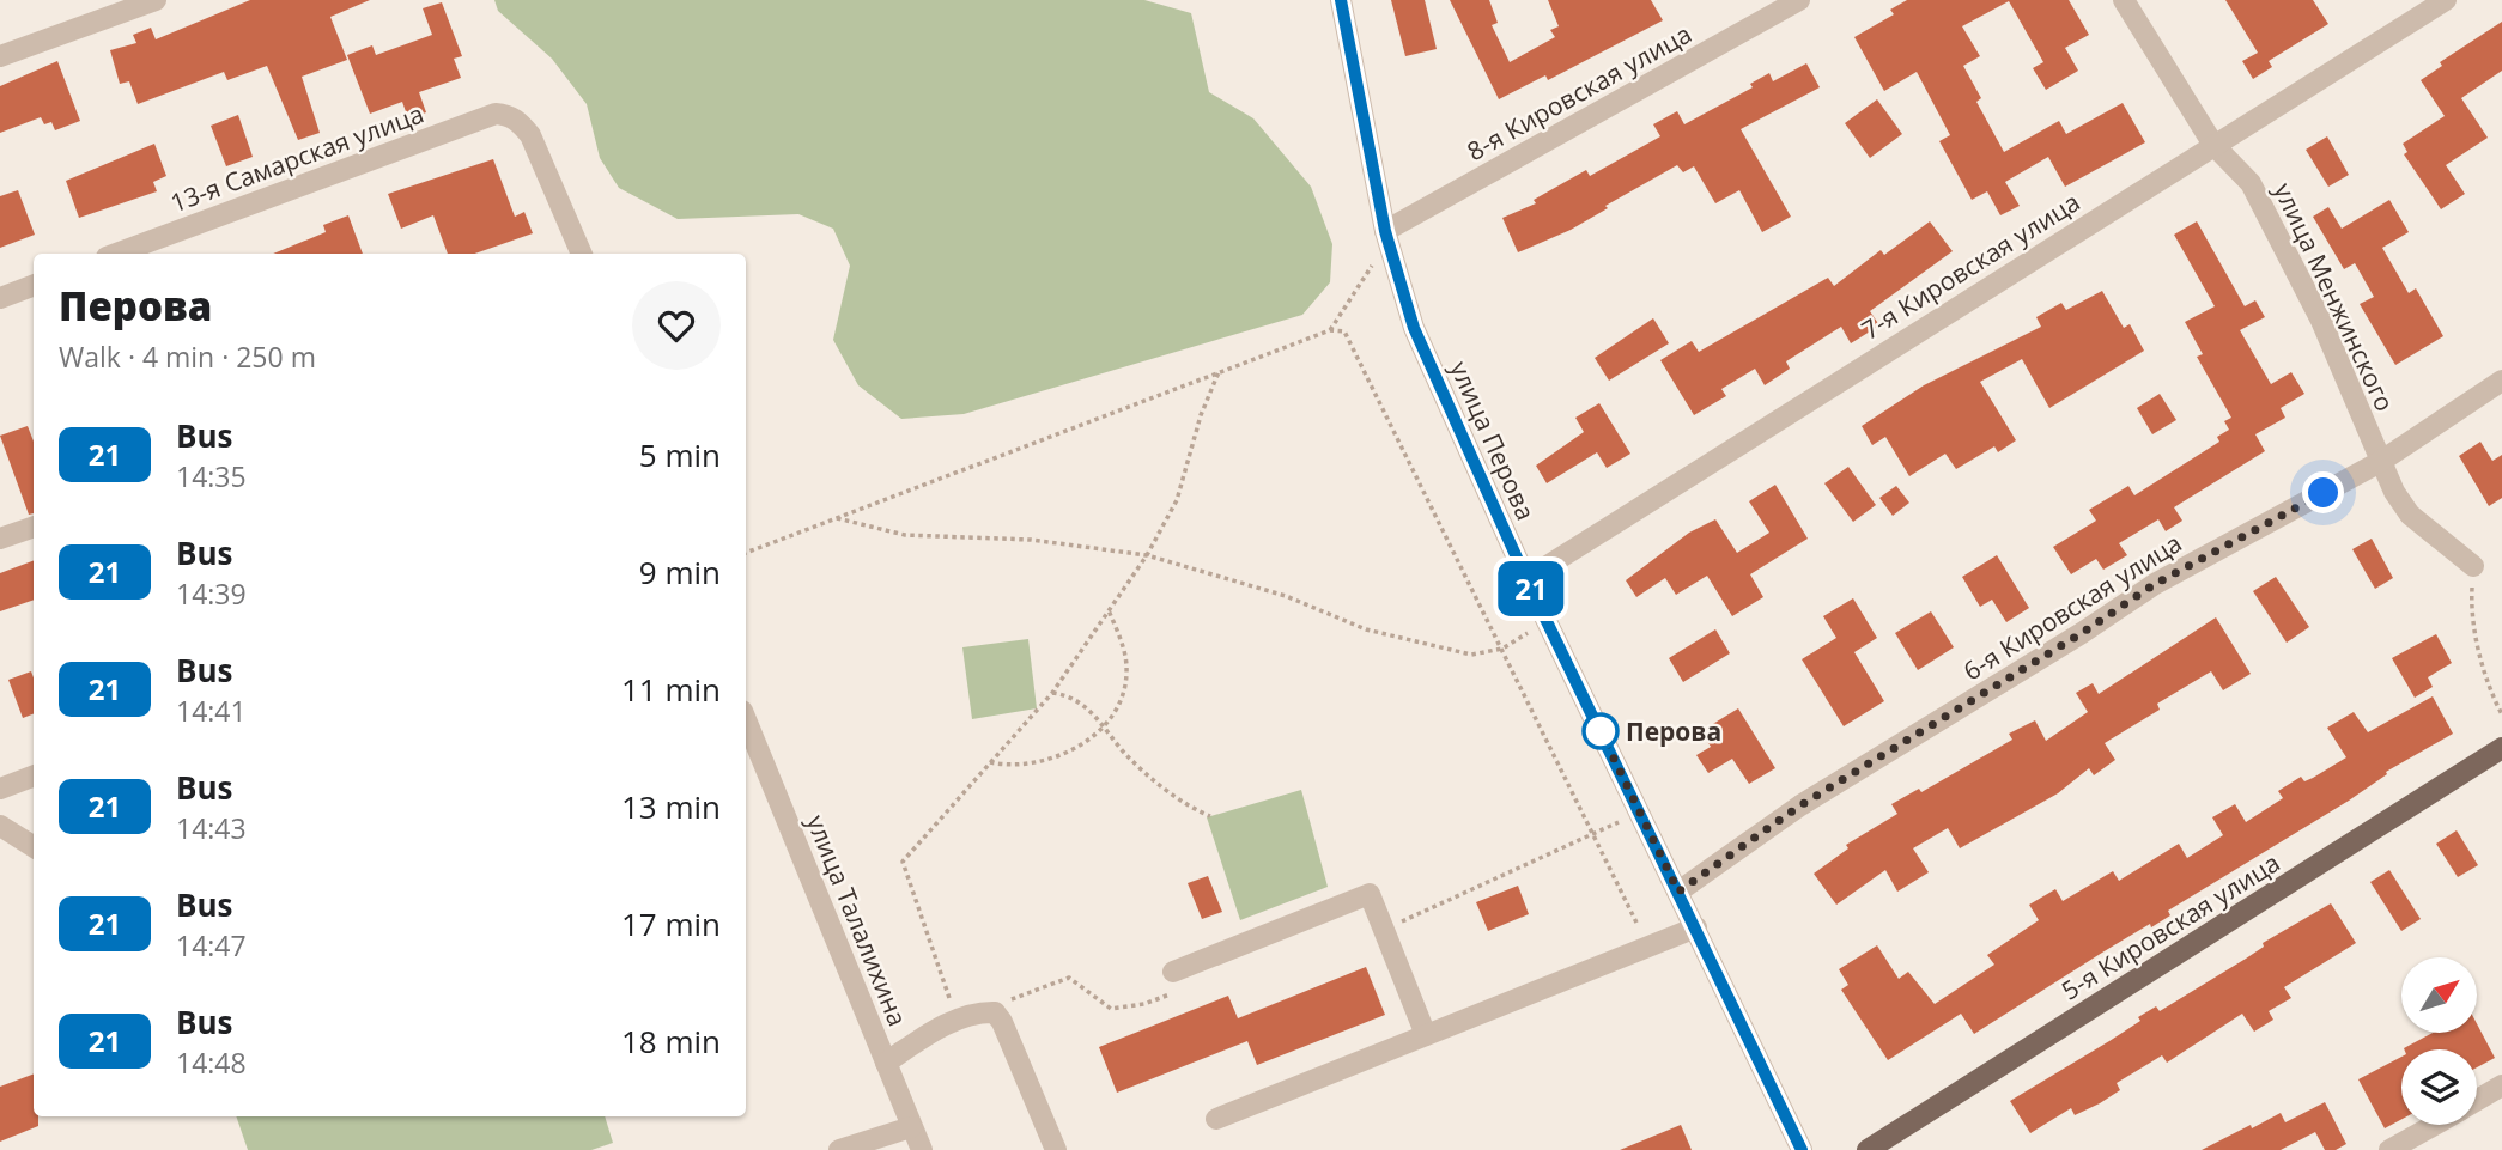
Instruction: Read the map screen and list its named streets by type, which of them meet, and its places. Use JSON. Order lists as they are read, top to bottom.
{
  "streets": {
    "main road": ["5-я Кировская улица"],
    "street": [
      "8-я Кировская улица",
      "13-я Самарская улица",
      "7-я Кировская улица",
      "улица Менжинского",
      "улица Перова",
      "6-я Кировская улица",
      "улица Талалихина"
    ]
  },
  "crossings": [
    ["8-я Кировская улица", "улица Перова"],
    ["7-я Кировская улица", "улица Менжинского"],
    ["7-я Кировская улица", "улица Перова"],
    ["улица Менжинского", "6-я Кировская улица"],
    ["улица Перова", "6-я Кировская улица"]
  ],
  "places": ["Перова"],
  "lines": ["bus line 21"],
  "north": "top right",
  "page": {
    "on_map": "21",
    "heading": ["Перова", "Walk · 4 min · 250 m"],
    "list": [
      {
        "mark": "21",
        "name": "Bus",
        "note": "14:35",
        "value": "5 min"
      },
      {
        "mark": "21",
        "name": "Bus",
        "note": "14:39",
        "value": "9 min"
      },
      {
        "mark": "21",
        "name": "Bus",
        "note": "14:41",
        "value": "11 min"
      },
      {
        "mark": "21",
        "name": "Bus",
        "note": "14:43",
        "value": "13 min"
      },
      {
        "mark": "21",
        "name": "Bus",
        "note": "14:47",
        "value": "17 min"
      },
      {
        "mark": "21",
        "name": "Bus",
        "note": "14:48",
        "value": "18 min"
      }
    ]
  }
}
